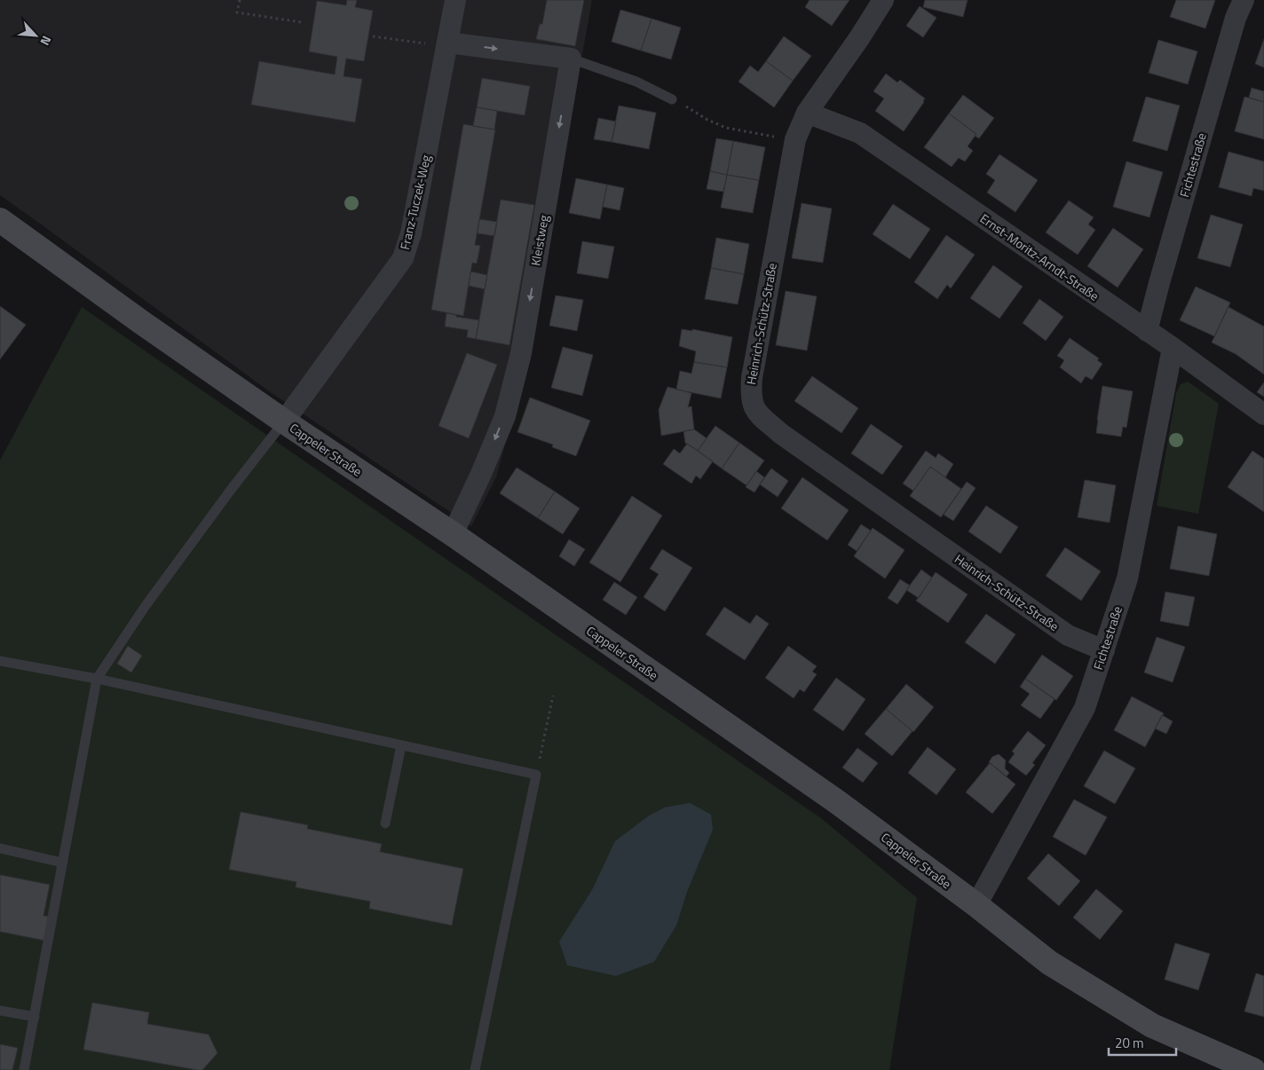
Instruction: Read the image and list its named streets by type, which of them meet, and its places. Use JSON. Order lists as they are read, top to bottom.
{
  "streets": {
    "main road": ["Cappeler Straße"],
    "street": [
      "Fichtestraße",
      "Franz-Tuczek-Weg",
      "Kleistweg",
      "Ernst-Moritz-Arndt-Straße",
      "Heinrich-Schütz-Straße"
    ]
  },
  "crossings": [
    ["Fichtestraße", "Ernst-Moritz-Arndt-Straße"],
    ["Fichtestraße", "Heinrich-Schütz-Straße"],
    ["Fichtestraße", "Cappeler Straße"],
    ["Franz-Tuczek-Weg", "Cappeler Straße"],
    ["Kleistweg", "Cappeler Straße"],
    ["Ernst-Moritz-Arndt-Straße", "Heinrich-Schütz-Straße"]
  ],
  "one_way": ["Kleistweg"],
  "scale_bar": "20 m",
  "north": "bottom right"
}
